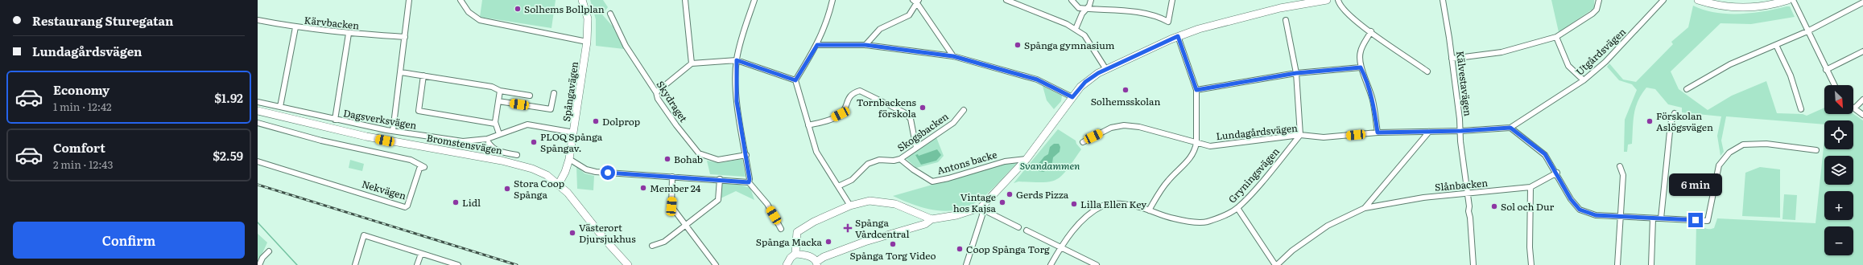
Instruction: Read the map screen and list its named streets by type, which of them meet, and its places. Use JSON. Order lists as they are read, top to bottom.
{
  "streets": {
    "street": [
      "Kärvbacken",
      "Utgårdsvägen",
      "Kälvestavägen",
      "Spångavägen",
      "Skydraget",
      "Dagsverksvägen",
      "Skogsbacken",
      "Lundagårdsvägen",
      "Bromstensvägen",
      "Antons backe",
      "Gryningsvägen",
      "Slånbacken",
      "Nekvägen"
    ]
  },
  "crossings": [
    ["Utgårdsvägen", "Lundagårdsvägen"],
    ["Kälvestavägen", "Lundagårdsvägen"],
    ["Kälvestavägen", "Slånbacken"],
    ["Spångavägen", "Dagsverksvägen"],
    ["Spångavägen", "Bromstensvägen"],
    ["Skogsbacken", "Antons backe"],
    ["Lundagårdsvägen", "Gryningsvägen"]
  ],
  "parks": ["Svandammen"],
  "places": {
    "other": [
      "Solhems Bollplan",
      "Spånga gymnasium",
      "Solhemsskolan",
      "Tornbackens förskola",
      "Dolprop",
      "Förskolan Aslögsvägen",
      "PLOQ Spånga Spångav.",
      "Bohab",
      "Member 24",
      "Stora Coop Spånga",
      "Gerds Pizza",
      "Lidl",
      "Vintage hos Kajsa",
      "Lilla Ellen Key",
      "Sol och Dur",
      "Västerort Djursjukhus",
      "Spånga Macka",
      "Spånga Torg Video",
      "Coop Spånga Torg"
    ],
    "health": ["Spånga Vårdcentral"]
  },
  "north": "bottom right",
  "page": {
    "banner": ["Restaurang Sturegatan", "Lundagårdsvägen"],
    "list": [
      {
        "name": "Economy",
        "note": "1 min · 12:42",
        "value": "$1.92"
      },
      {
        "name": "Comfort",
        "note": "2 min · 12:43",
        "value": "$2.59"
      }
    ],
    "map_buttons": ["+", "−"],
    "bubble": "6 min",
    "buttons": "Confirm"
  }
}
